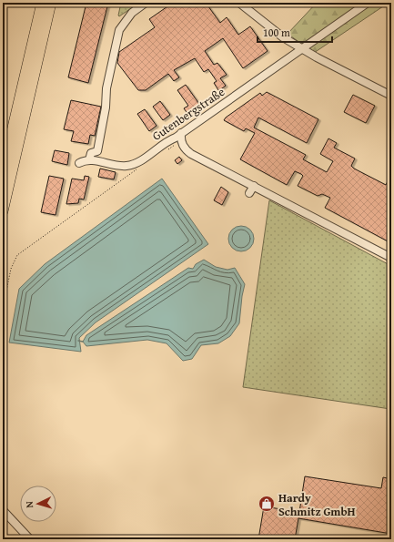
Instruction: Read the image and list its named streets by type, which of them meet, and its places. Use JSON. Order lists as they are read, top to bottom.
{
  "streets": {
    "street": ["Gutenbergstraße"]
  },
  "places": {
    "shop": ["Hardy Schmitz GmbH"]
  },
  "scale_bar": "100 m",
  "north": "left"
}
